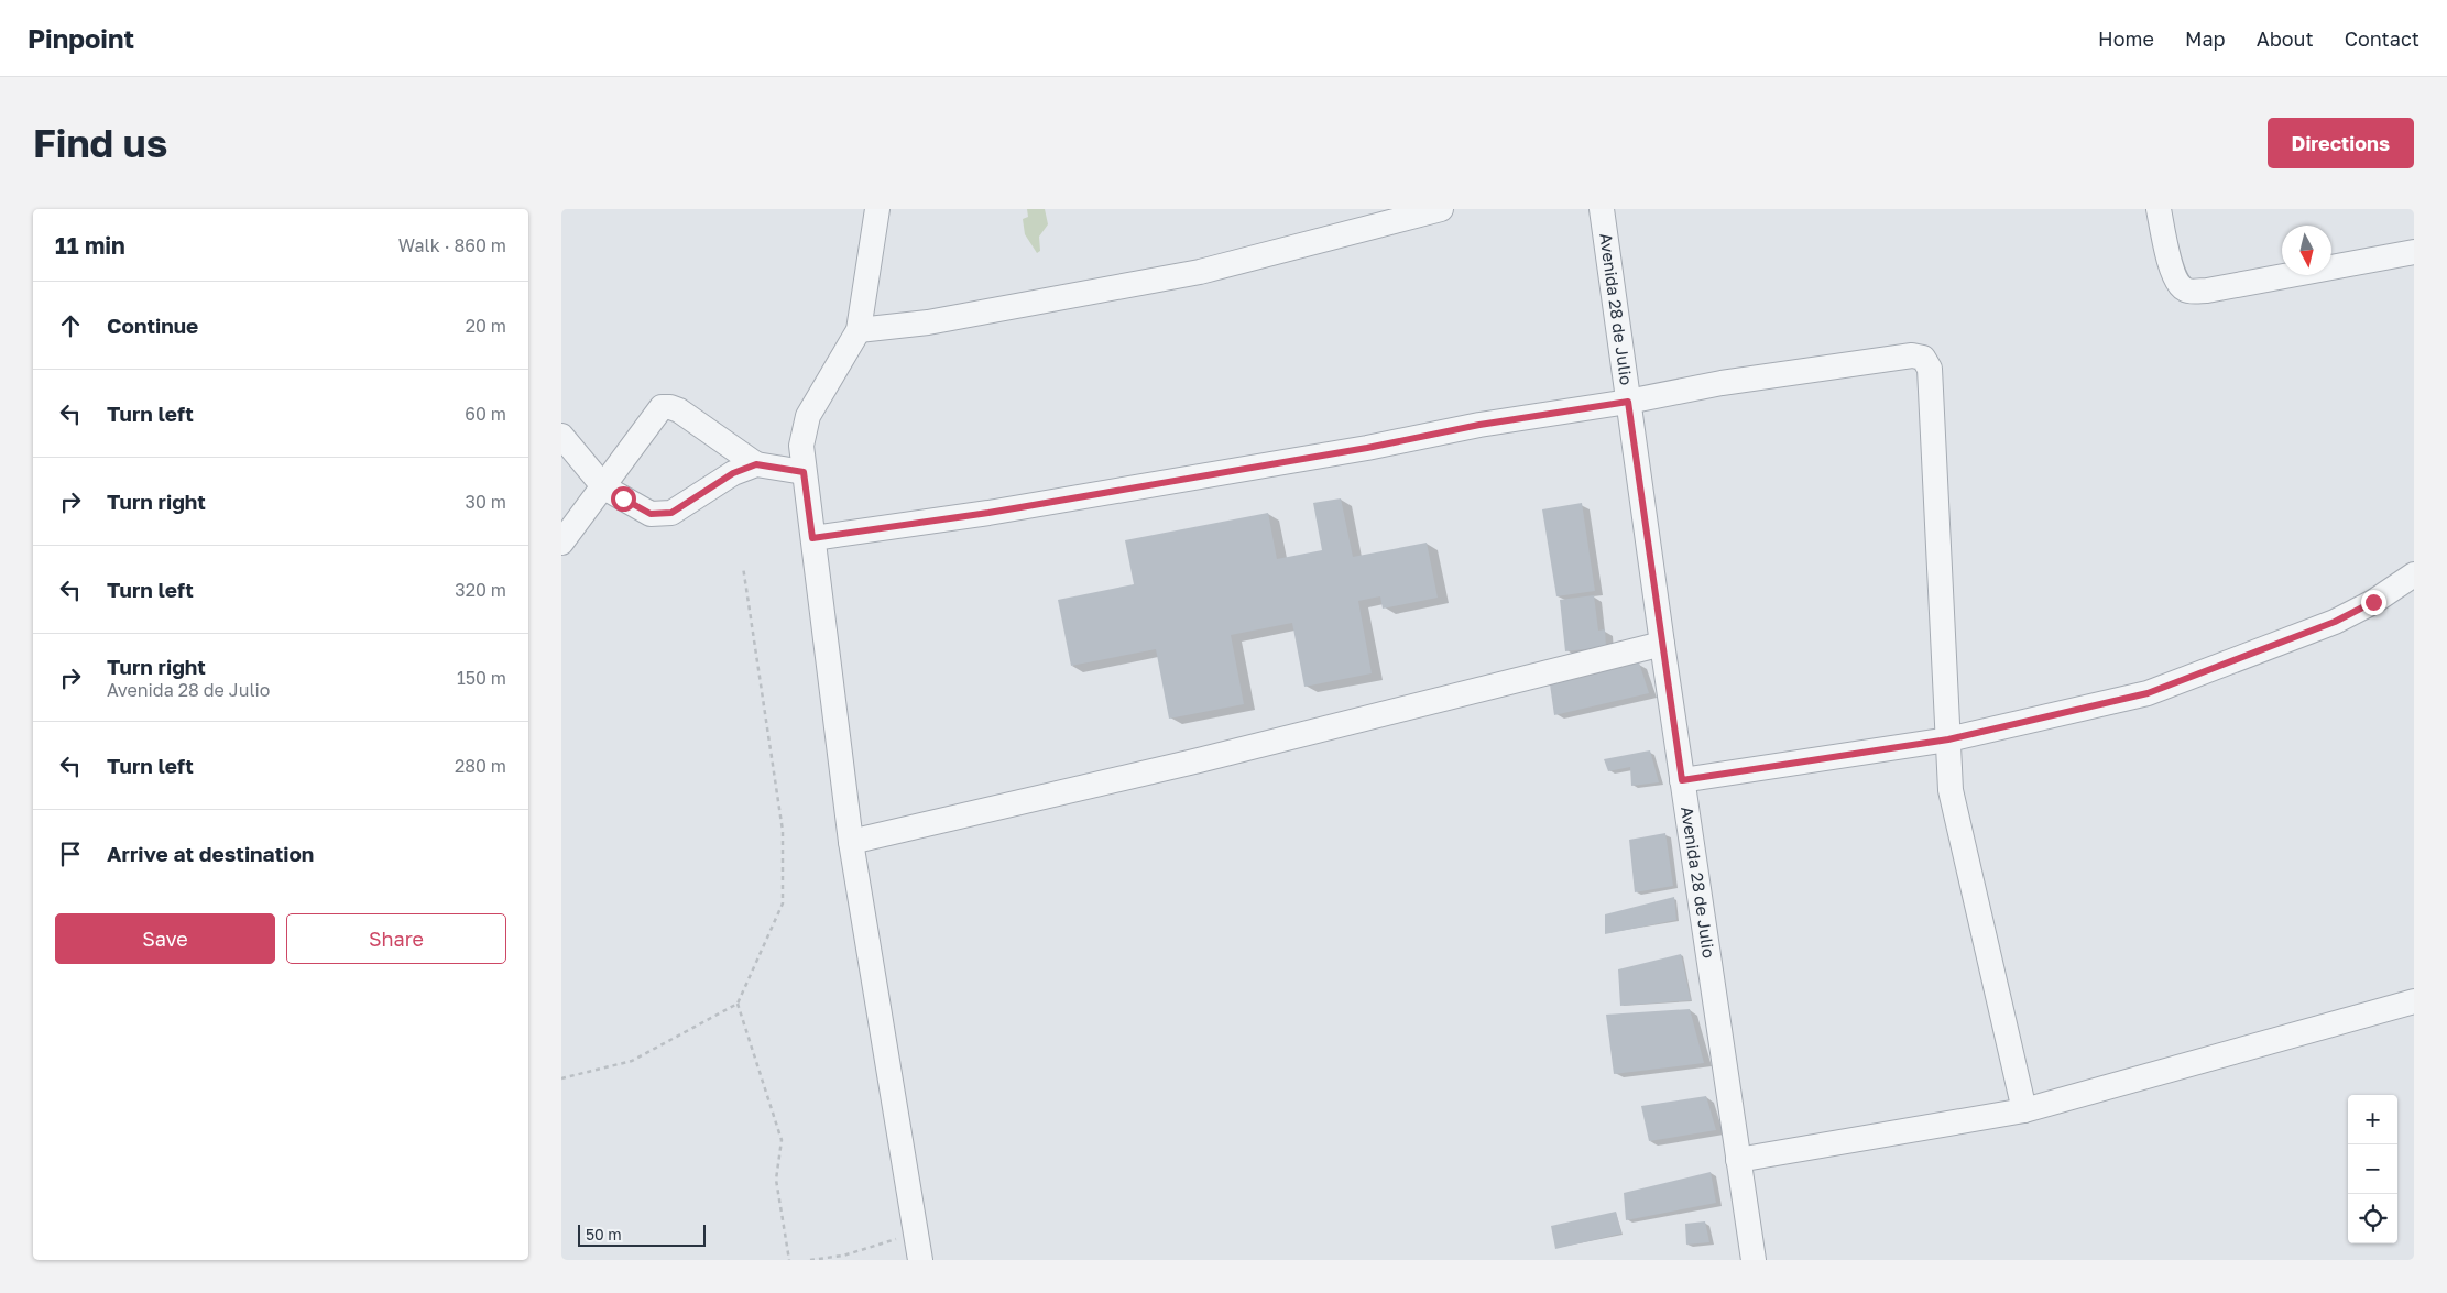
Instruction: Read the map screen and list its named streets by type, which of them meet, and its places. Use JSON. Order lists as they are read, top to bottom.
{
  "streets": {
    "street": ["Avenida 28 de Julio"]
  },
  "scale_bar": "50 m",
  "north": "bottom",
  "page": {
    "header": "Pinpoint",
    "nav": [
      "Home",
      "Map",
      "About",
      "Contact"
    ],
    "buttons": [
      "Directions",
      ["Save", "Share"]
    ],
    "title": "Find us",
    "heading": ["11 min", "Walk · 860 m"],
    "list": [
      ["Continue", "20 m"],
      ["Turn left", "60 m"],
      ["Turn right", "30 m"],
      ["Turn left", "320 m"],
      ["Turn right", "Avenida 28 de Julio", "150 m"],
      ["Turn left", "280 m"],
      "Arrive at destination"
    ],
    "map_buttons": ["+", "−"],
    "scale": "50 m"
  }
}
